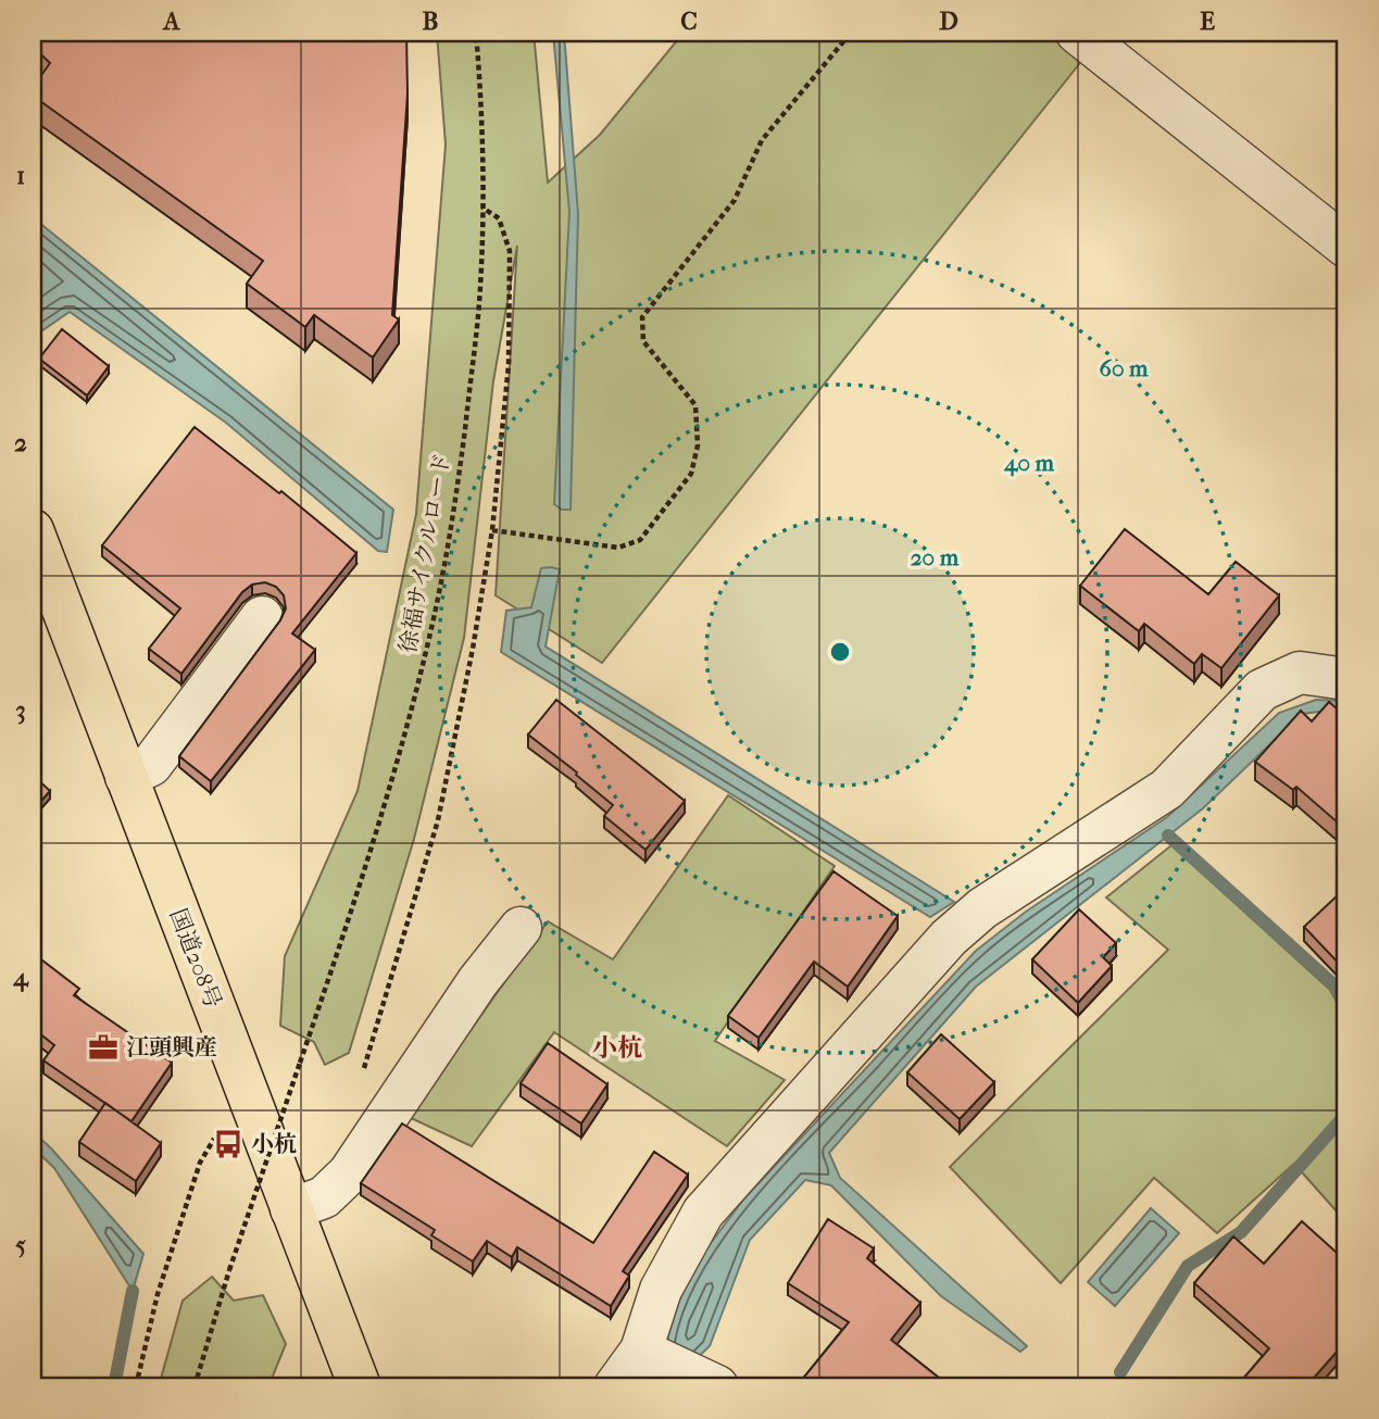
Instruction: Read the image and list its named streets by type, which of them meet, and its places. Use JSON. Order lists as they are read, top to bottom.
{
  "streets": {
    "highway": ["国道208号"],
    "path": ["徐福サイクルロード"]
  },
  "districts": ["小杭"],
  "places": {
    "office": ["江頭興産"],
    "bus stop": ["小杭"]
  },
  "grid": {
    "columns": [
      "A",
      "B",
      "C",
      "D",
      "E"
    ],
    "rows": [
      "1",
      "2",
      "3",
      "4",
      "5"
    ]
  },
  "rings": ["60 m", "40 m", "20 m"]
}
